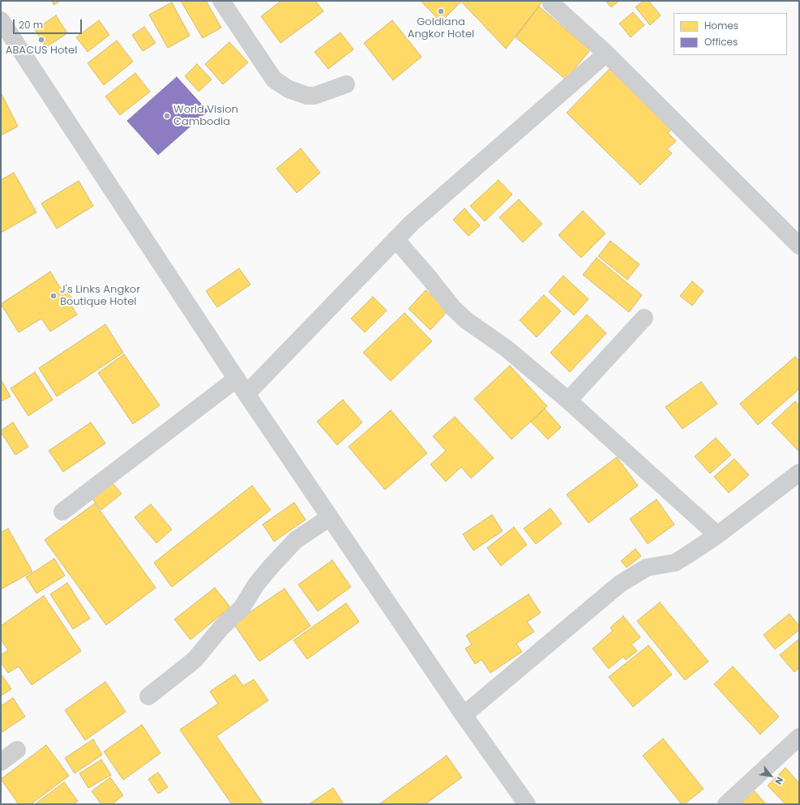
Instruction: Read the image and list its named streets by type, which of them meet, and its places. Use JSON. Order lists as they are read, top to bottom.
{
  "places": [
    "Goldiana Angkor Hotel",
    "ABACUS Hotel",
    "World Vision Cambodia",
    "J's Links Angkor Boutique Hotel"
  ],
  "legend": ["Homes", "Offices"],
  "scale_bar": "20 m",
  "north": "bottom right"
}
